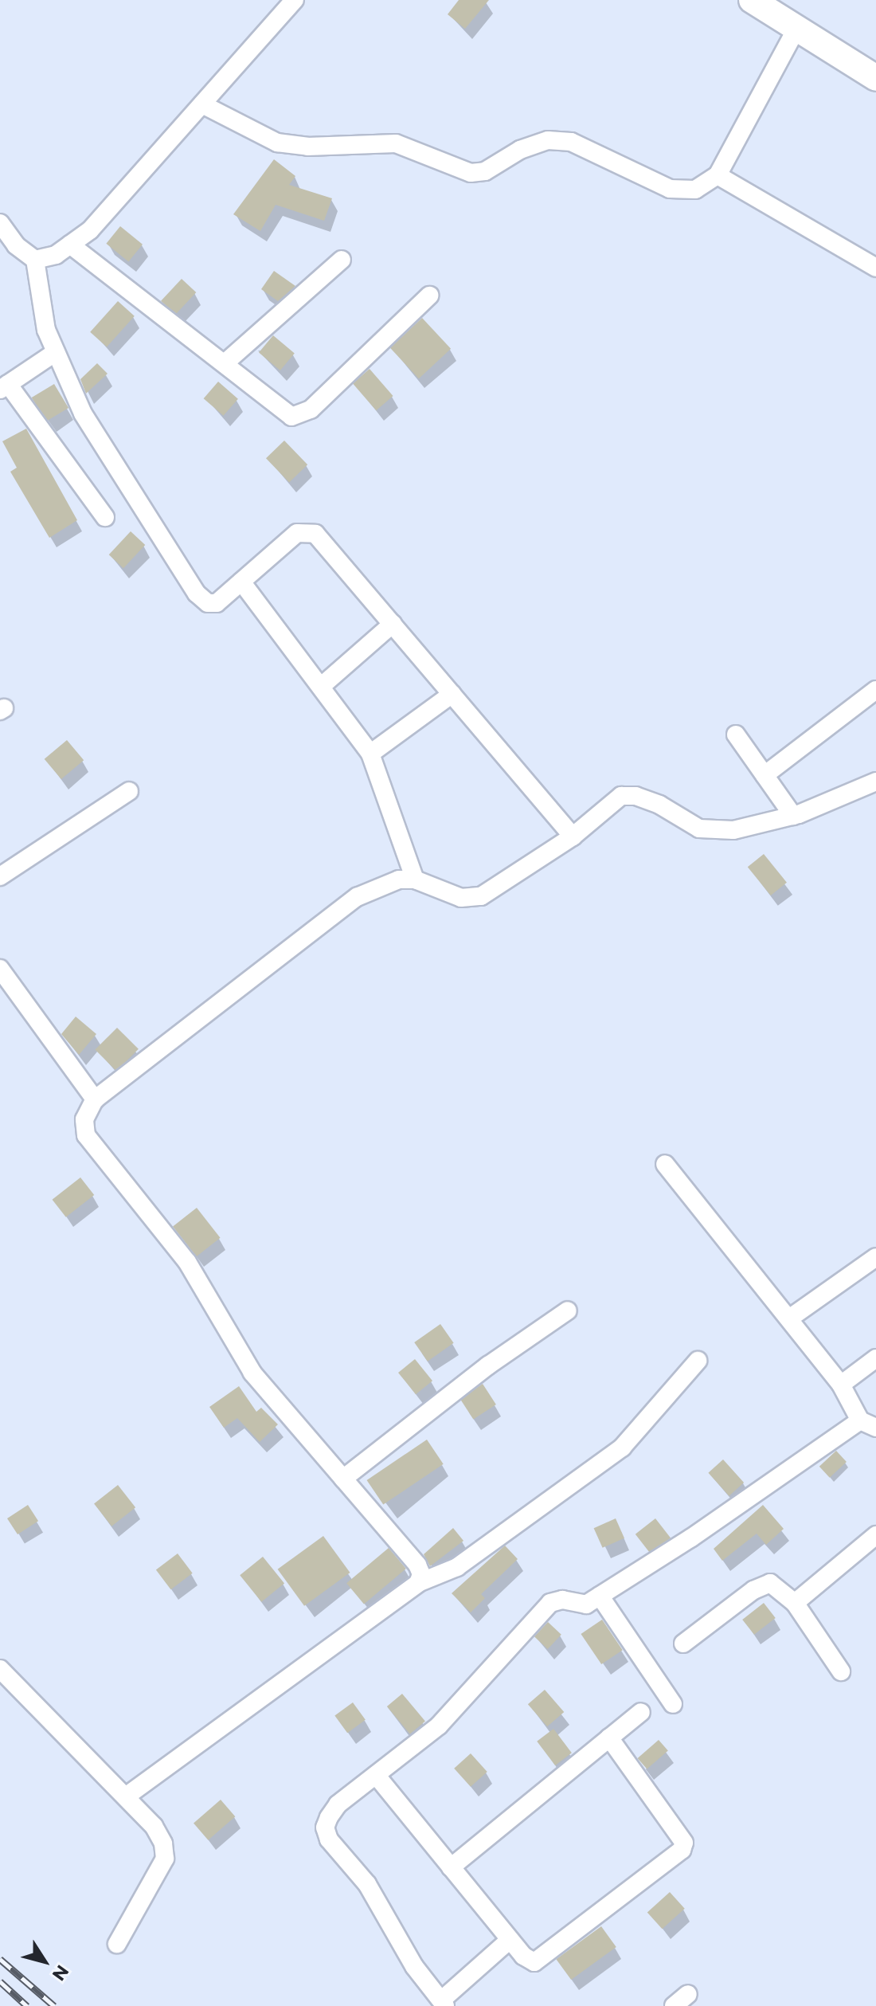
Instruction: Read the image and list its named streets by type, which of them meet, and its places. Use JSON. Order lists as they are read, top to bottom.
{
  "north": "bottom right"
}
